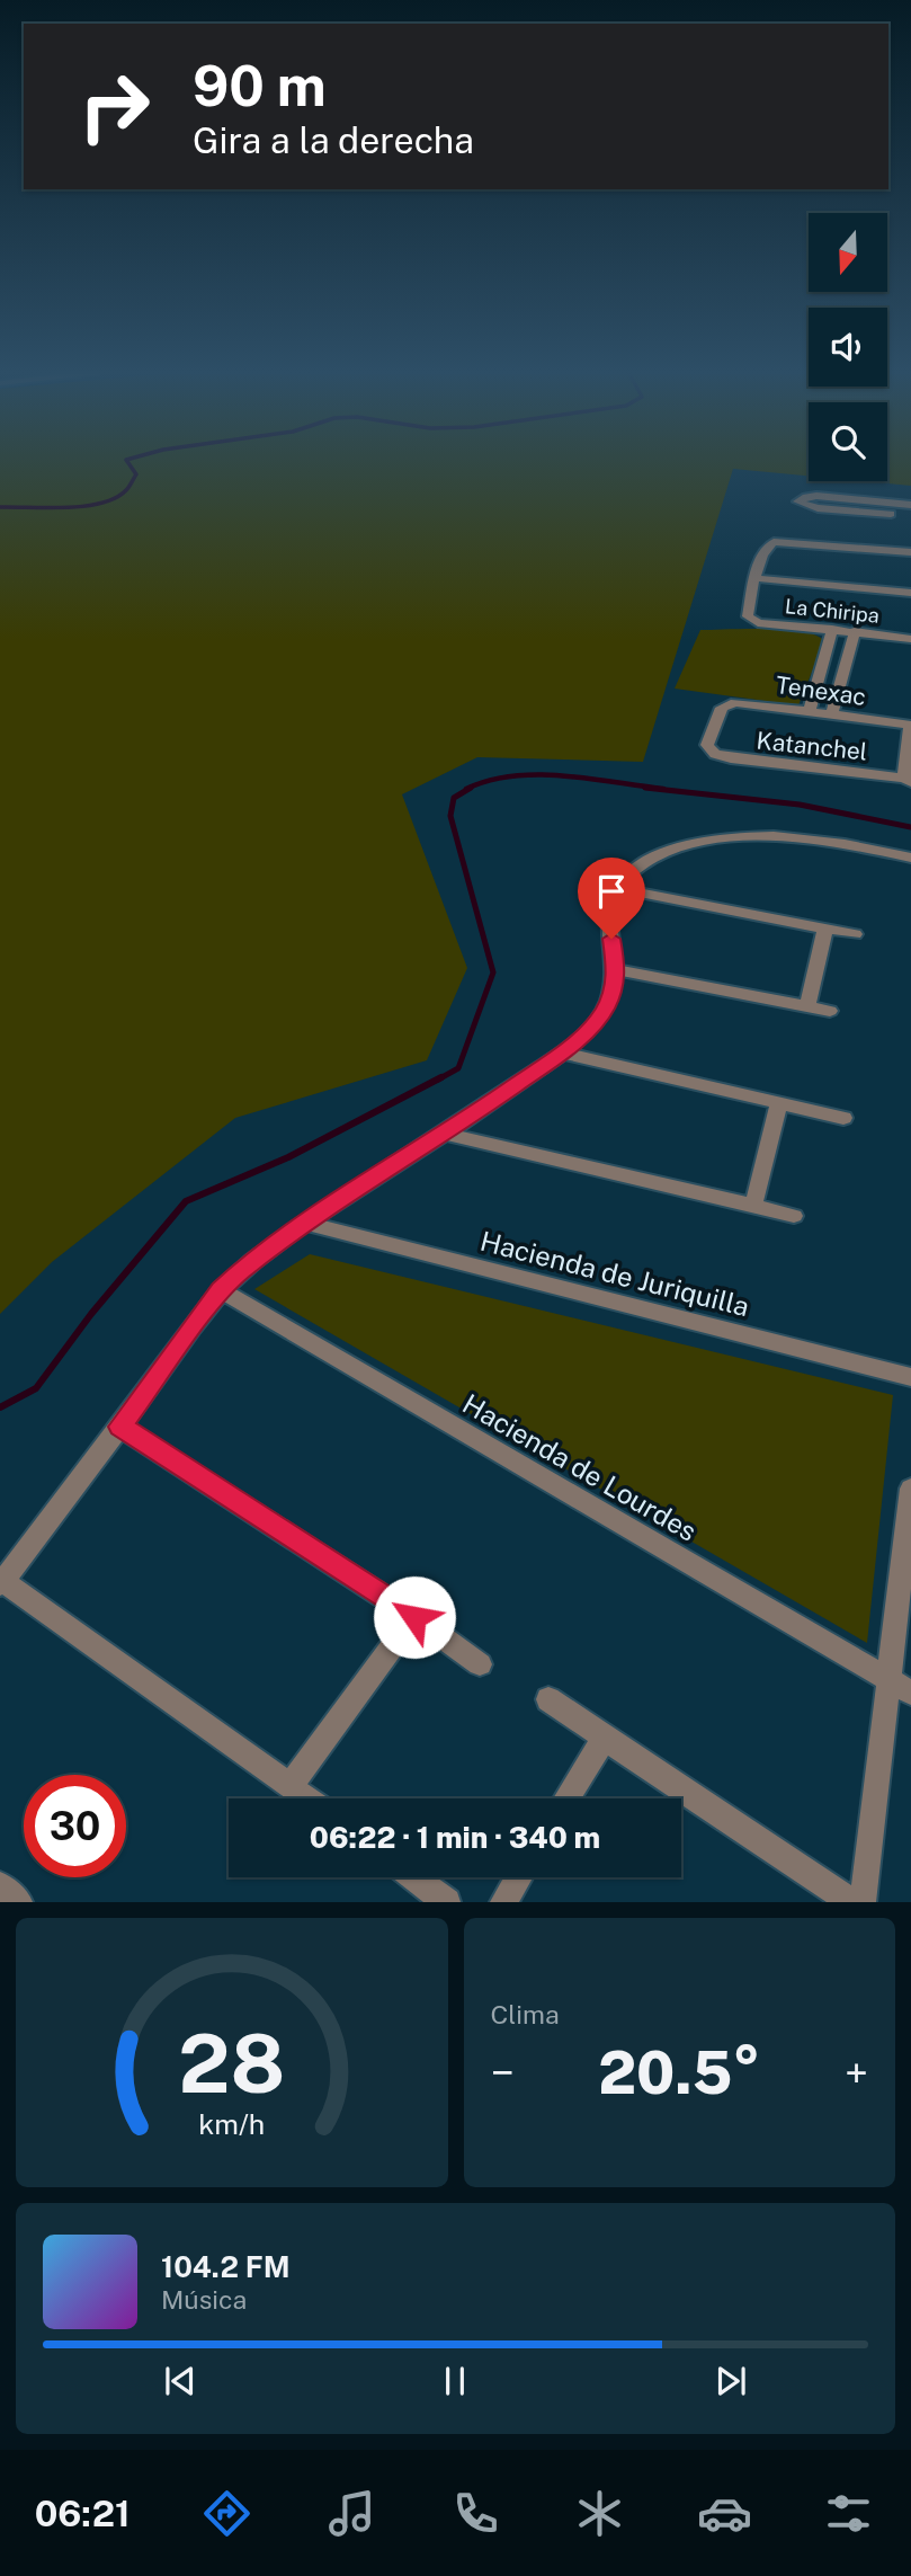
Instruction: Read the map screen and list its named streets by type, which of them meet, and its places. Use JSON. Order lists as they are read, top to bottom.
{
  "streets": {
    "street": [
      "La Chiripa",
      "Tenexac",
      "Katanchel",
      "Hacienda de Juriquilla",
      "Hacienda de Lourdes"
    ]
  },
  "crossings": [
    ["Tenexac", "Katanchel"]
  ],
  "north": "bottom",
  "page": {
    "turn": ["90 m", "Gira a la derecha"],
    "limit": "30",
    "trip": "06:22 · 1 min · 340 m",
    "tile": "Clima",
    "heat": ["−", "20.5°", "+"],
    "song": ["104.2 FM", "Música"],
    "tabs": "06:21",
    "gauge": ["28", "km/h"]
  }
}
